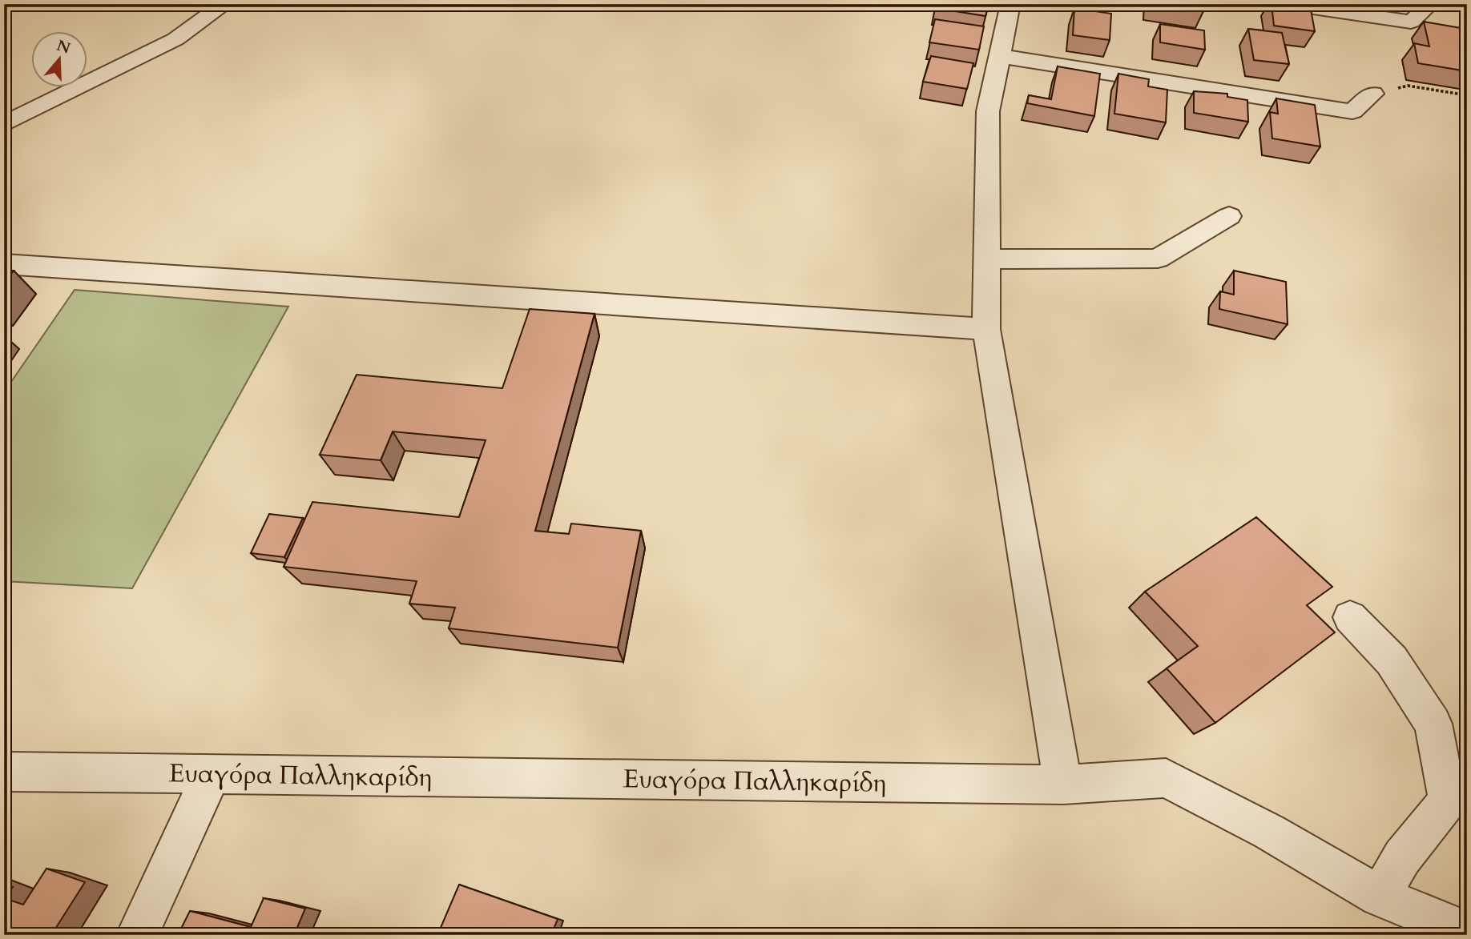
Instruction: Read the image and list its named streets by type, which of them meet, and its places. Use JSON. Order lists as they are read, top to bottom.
{
  "streets": {
    "street": ["Ευαγόρα Παλληκαρίδη"]
  },
  "north": "top"
}
